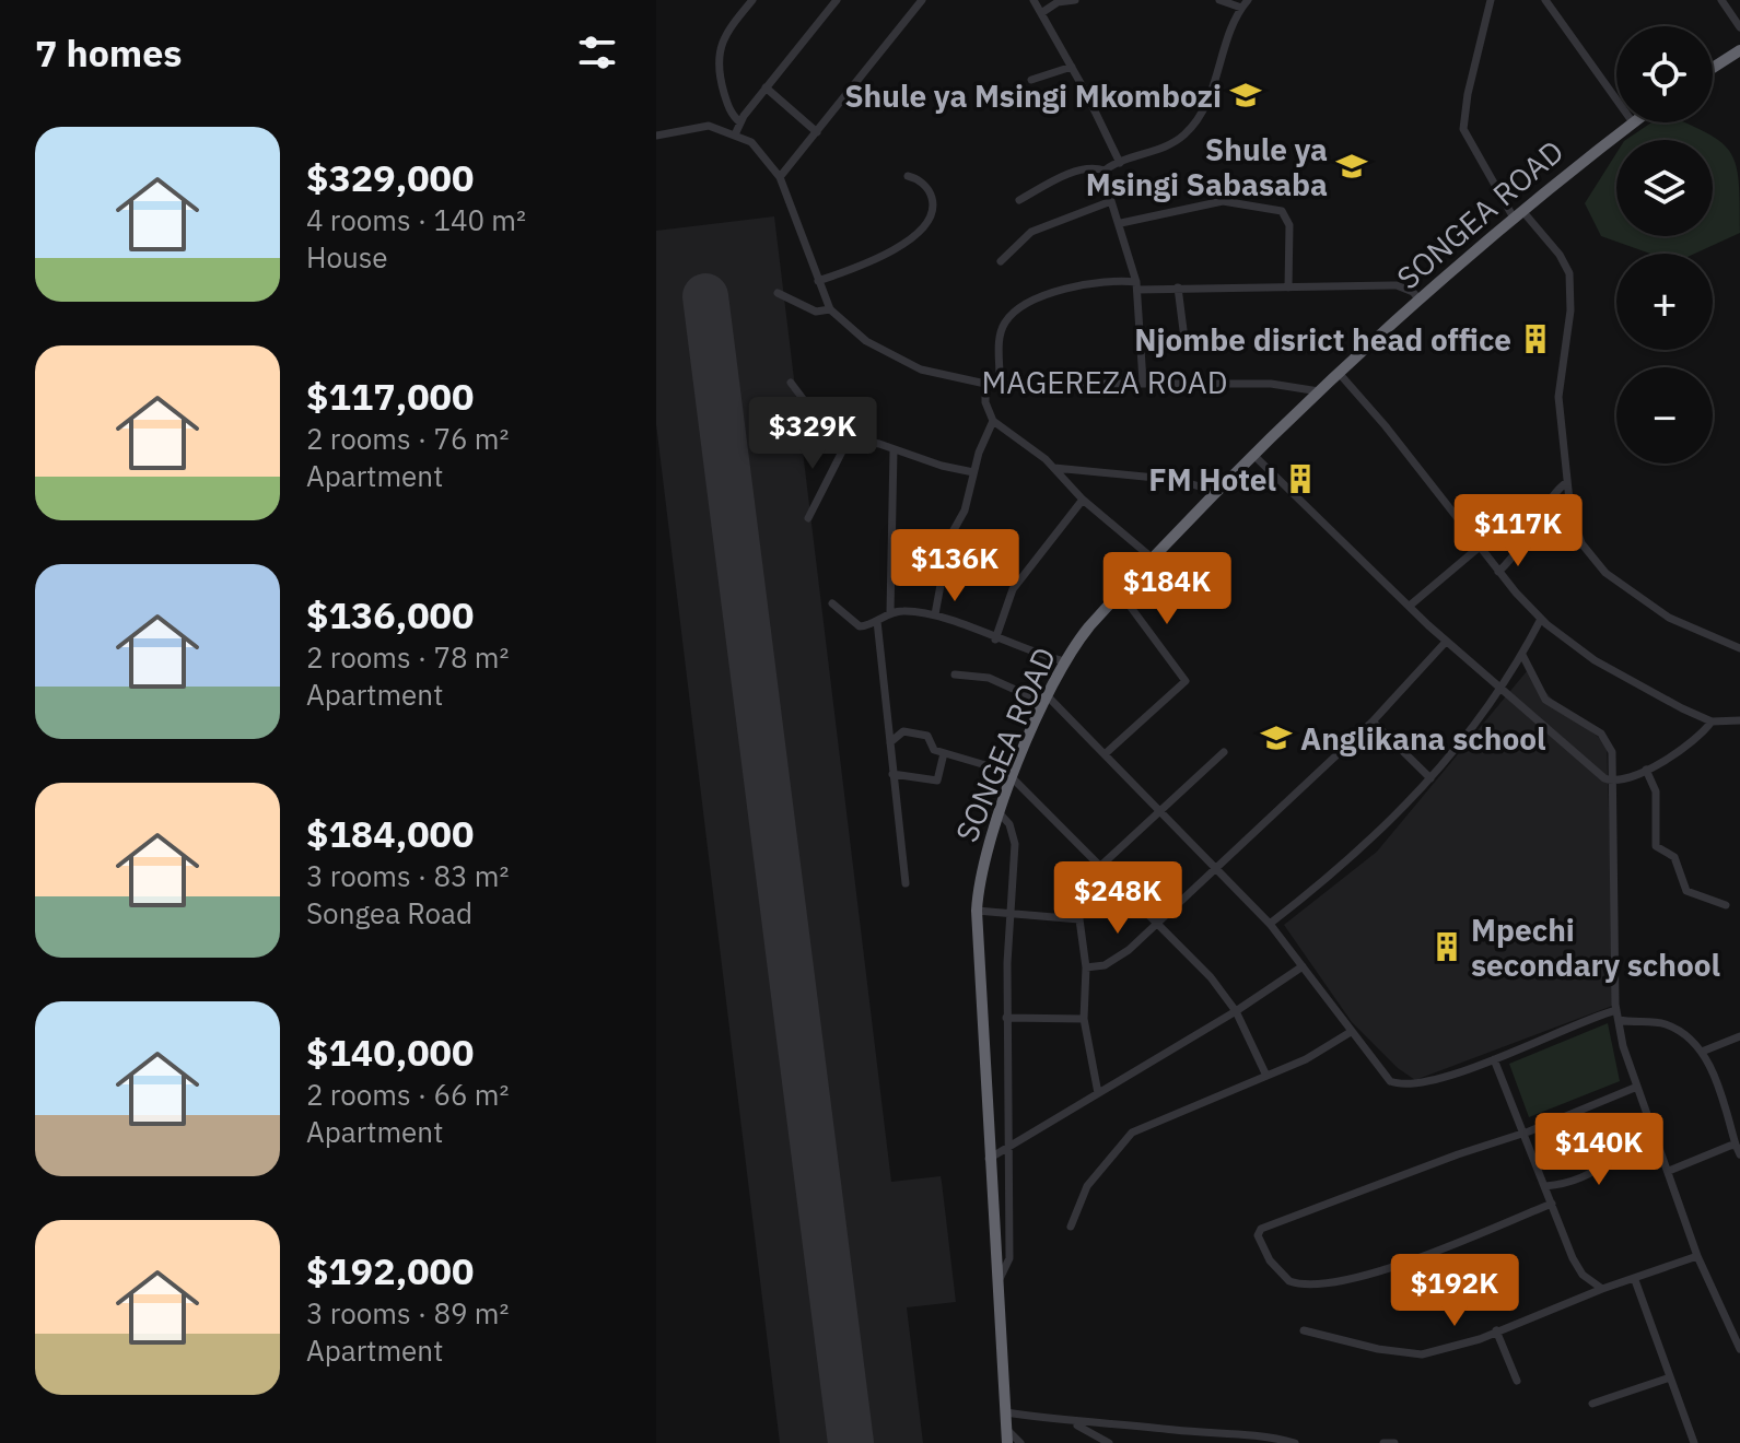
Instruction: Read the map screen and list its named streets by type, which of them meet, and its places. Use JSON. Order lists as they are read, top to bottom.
{
  "streets": {
    "highway": ["SONGEA ROAD"],
    "street": ["MAGEREZA ROAD"]
  },
  "crossings": [
    ["SONGEA ROAD", "MAGEREZA ROAD"]
  ],
  "places": {
    "school or university": ["Shule ya Msingi Mkombozi", "Shule ya Msingi Sabasaba", "Anglikana school"],
    "building": ["Njombe disrict head office", "FM Hotel", "Mpechi secondary school"]
  },
  "page": {
    "heading": "7 homes",
    "map_buttons": ["+", "−"],
    "list": [
      {
        "name": "$329,000",
        "note": "4 rooms · 140 m² · House"
      },
      {
        "name": "$117,000",
        "note": "2 rooms · 76 m² · Apartment"
      },
      {
        "name": "$136,000",
        "note": "2 rooms · 78 m² · Apartment"
      },
      {
        "name": "$184,000",
        "note": "3 rooms · 83 m² · Songea Road"
      },
      {
        "name": "$140,000",
        "note": "2 rooms · 66 m² · Apartment"
      },
      {
        "name": "$192,000",
        "note": "3 rooms · 89 m² · Apartment"
      }
    ],
    "price": [
      "$329K",
      "$117K",
      "$136K",
      "$184K",
      "$248K",
      "$140K",
      "$192K"
    ]
  }
}
